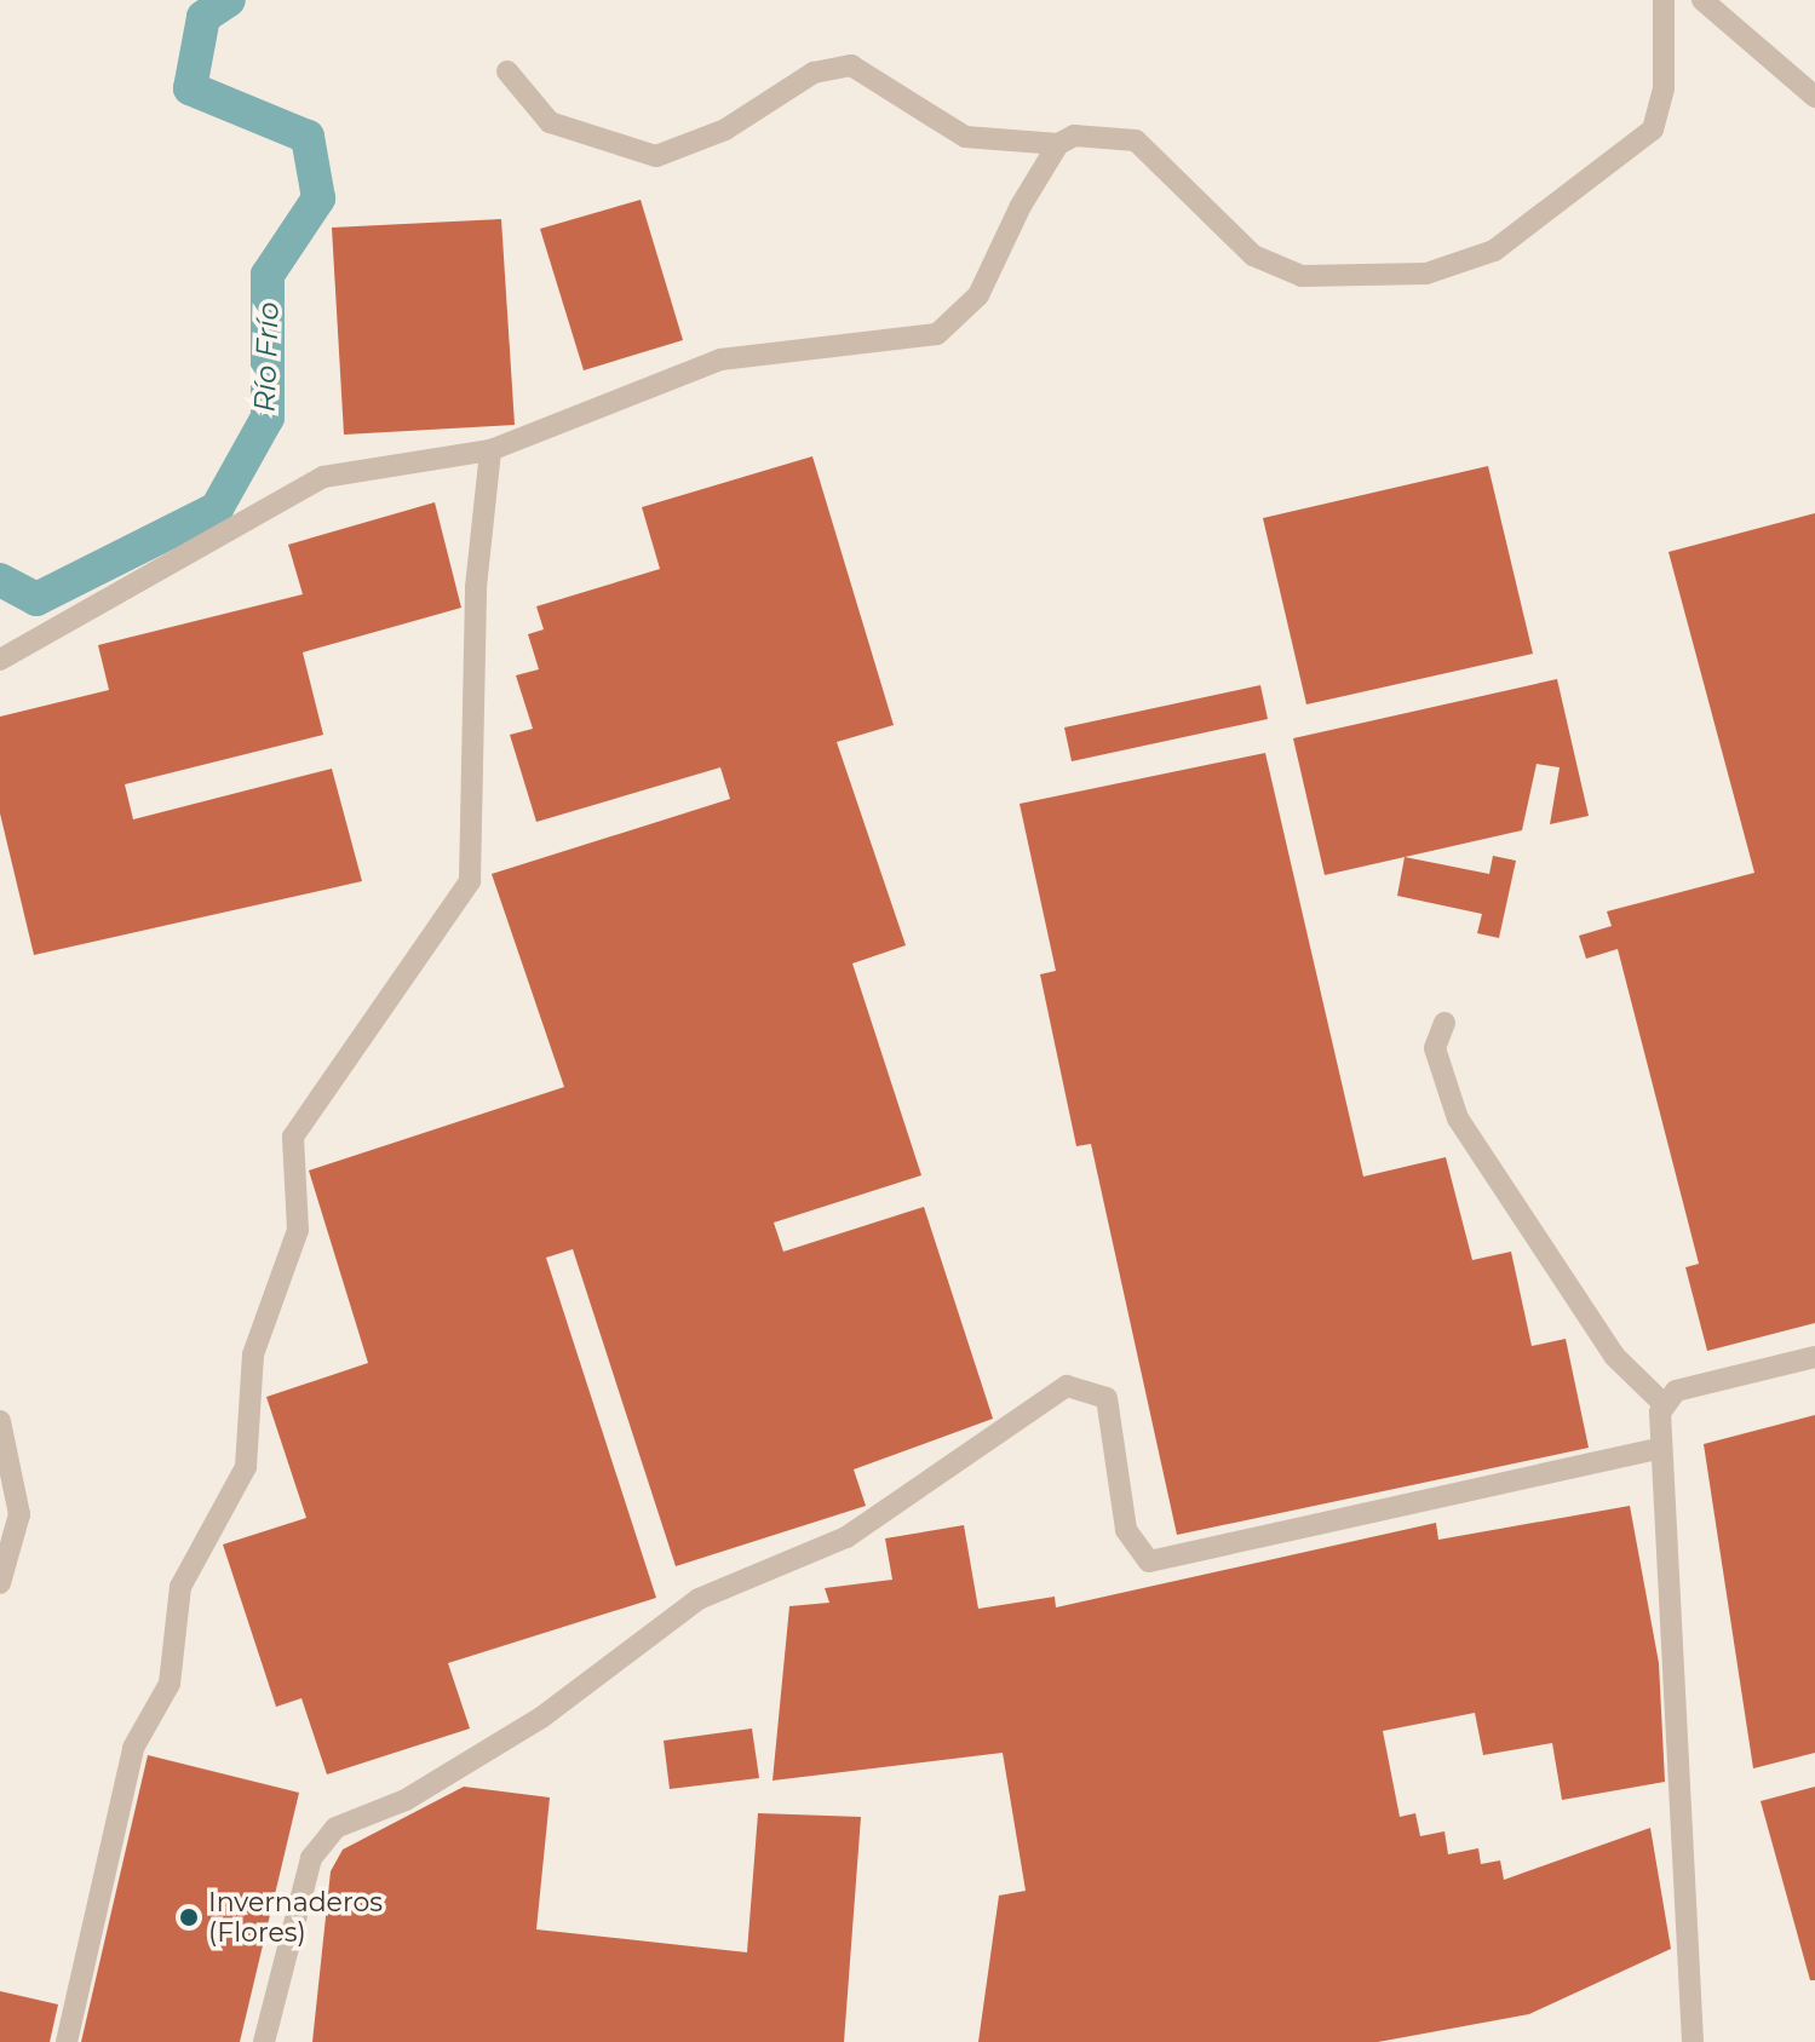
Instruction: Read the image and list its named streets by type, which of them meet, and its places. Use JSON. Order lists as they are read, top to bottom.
{
  "water": ["Río Frío"],
  "places": ["Invernaderos (Flores)"]
}
